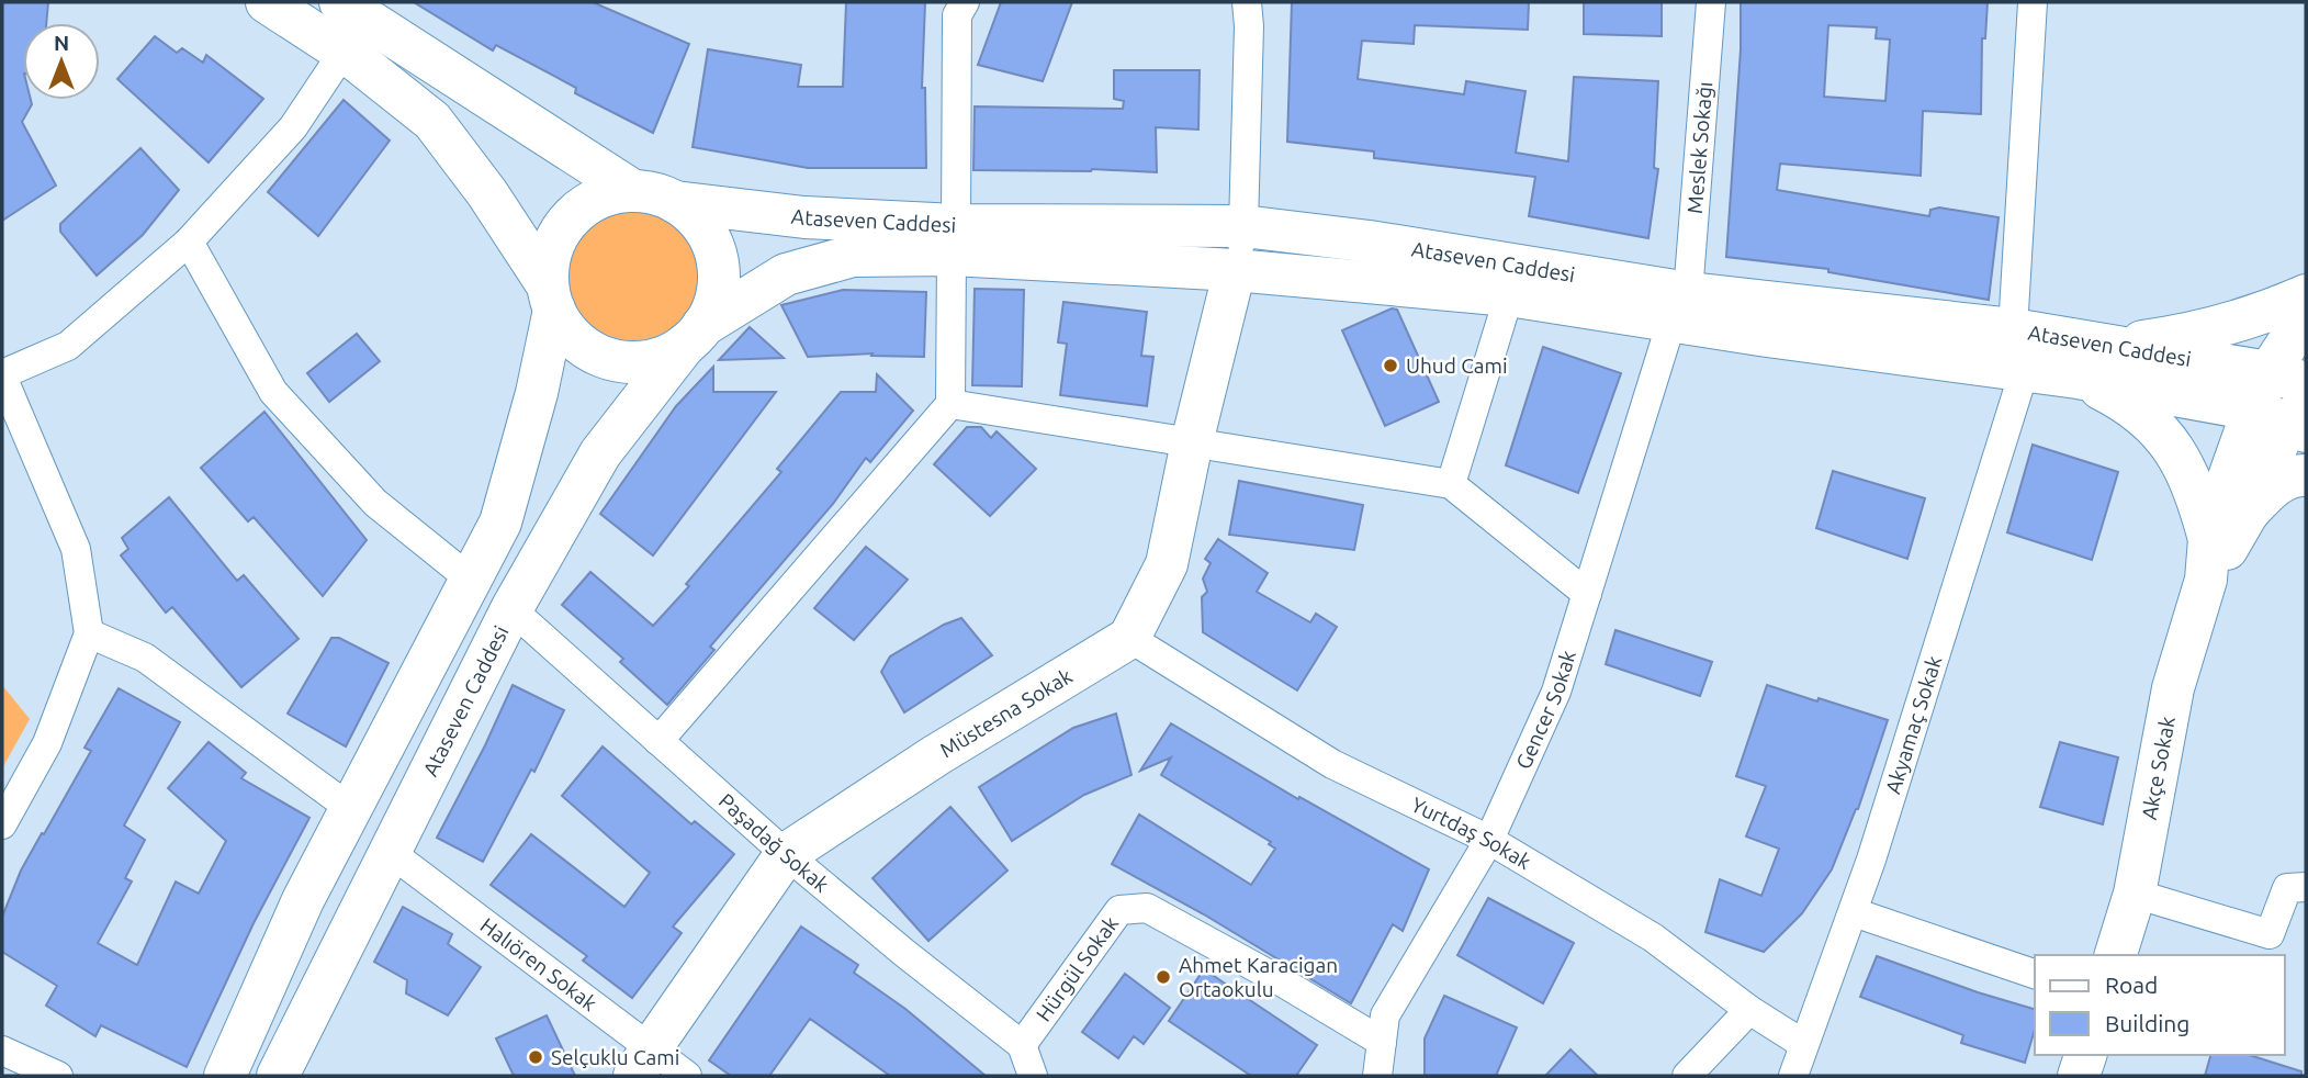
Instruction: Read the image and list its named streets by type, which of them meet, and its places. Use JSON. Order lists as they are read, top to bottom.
{
  "streets": {
    "main road": ["Ataseven Caddesi", "Müstesna Sokak", "Akçe Sokak"],
    "street": [
      "Meslek Sokağı",
      "Gencer Sokak",
      "Akyamaç Sokak",
      "Yurtdaş Sokak",
      "Paşadağ Sokak",
      "Halıören Sokak",
      "Hürgül Sokak"
    ]
  },
  "crossings": [
    ["Meslek Sokağı", "Ataseven Caddesi"],
    ["Meslek Sokağı", "Gencer Sokak"],
    ["Ataseven Caddesi", "Gencer Sokak"],
    ["Ataseven Caddesi", "Akyamaç Sokak"],
    ["Ataseven Caddesi", "Akçe Sokak"],
    ["Ataseven Caddesi", "Paşadağ Sokak"],
    ["Ataseven Caddesi", "Halıören Sokak"],
    ["Gencer Sokak", "Yurtdaş Sokak"],
    ["Gencer Sokak", "Hürgül Sokak"],
    ["Müstesna Sokak", "Yurtdaş Sokak"],
    ["Müstesna Sokak", "Paşadağ Sokak"],
    ["Müstesna Sokak", "Halıören Sokak"],
    ["Akyamaç Sokak", "Yurtdaş Sokak"],
    ["Paşadağ Sokak", "Hürgül Sokak"]
  ],
  "places": ["Uhud Cami", "Ahmet Karacigan Ortaokulu", "Selçuklu Cami"],
  "legend": ["Road", "Building"],
  "north": "top"
}
